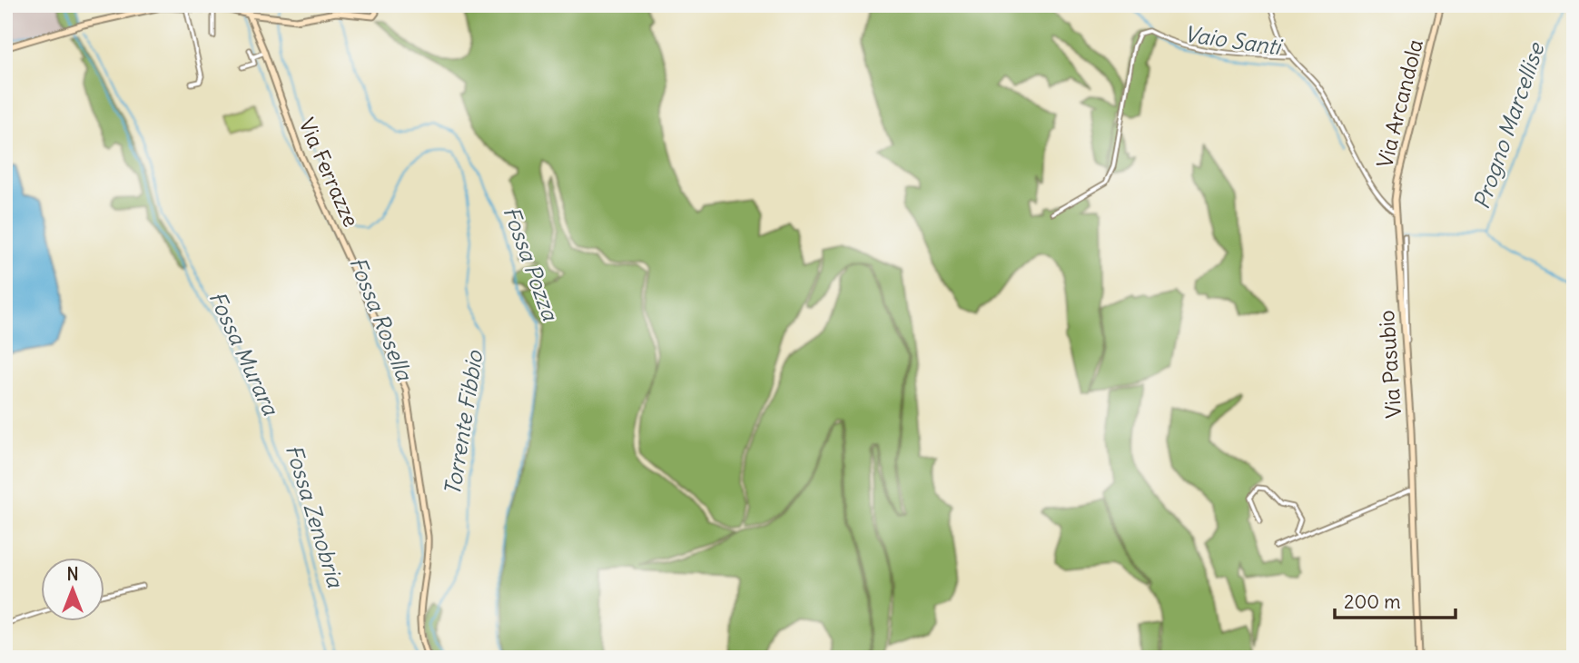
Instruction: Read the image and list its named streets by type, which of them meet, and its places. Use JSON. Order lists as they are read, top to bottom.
{
  "streets": {
    "street": ["Via Arcandola", "Via Ferrazze", "Via Pasubio"]
  },
  "crossings": [
    ["Via Arcandola", "Via Pasubio"]
  ],
  "water": [
    "Vaio Santi",
    "Progno Marcellise",
    "Fossa Pozza",
    "Fossa Rosella",
    "Fossa Murara",
    "Torrente Fibbio",
    "Fossa Zenobria"
  ],
  "scale_bar": "200 m",
  "north": "top"
}
